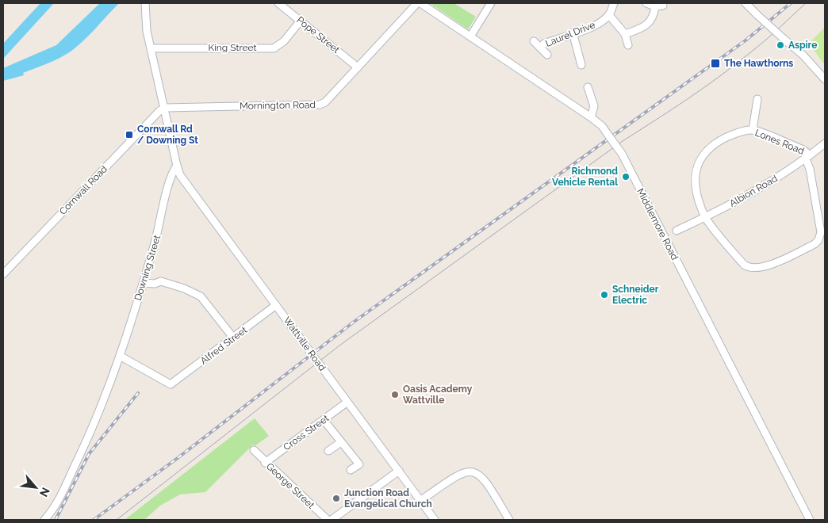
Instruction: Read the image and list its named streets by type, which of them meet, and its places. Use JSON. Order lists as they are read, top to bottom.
{
  "streets": {
    "street": [
      "Laurel Drive",
      "Pope Street",
      "King Street",
      "Mornington Road",
      "Lones Road",
      "Cornwall Road",
      "Albion Road",
      "Middlemore Road",
      "Downing Street",
      "Wattville Road",
      "Alfred Street",
      "Cross Street",
      "George Street"
    ]
  },
  "crossings": [
    ["Pope Street", "King Street"],
    ["Pope Street", "Mornington Road"],
    ["Mornington Road", "Cornwall Road"],
    ["Lones Road", "Albion Road"],
    ["Downing Street", "Wattville Road"],
    ["Downing Street", "Alfred Street"],
    ["Wattville Road", "Alfred Street"],
    ["Wattville Road", "Cross Street"],
    ["Cross Street", "George Street"]
  ],
  "places": {
    "other": [
      "Aspire",
      "Richmond Vehicle Rental",
      "Schneider Electric",
      "Oasis Academy Wattville",
      "Junction Road Evangelical Church"
    ],
    "transit": ["The Hawthorns", "Cornwall Rd / Downing St"]
  },
  "north": "bottom right"
}
